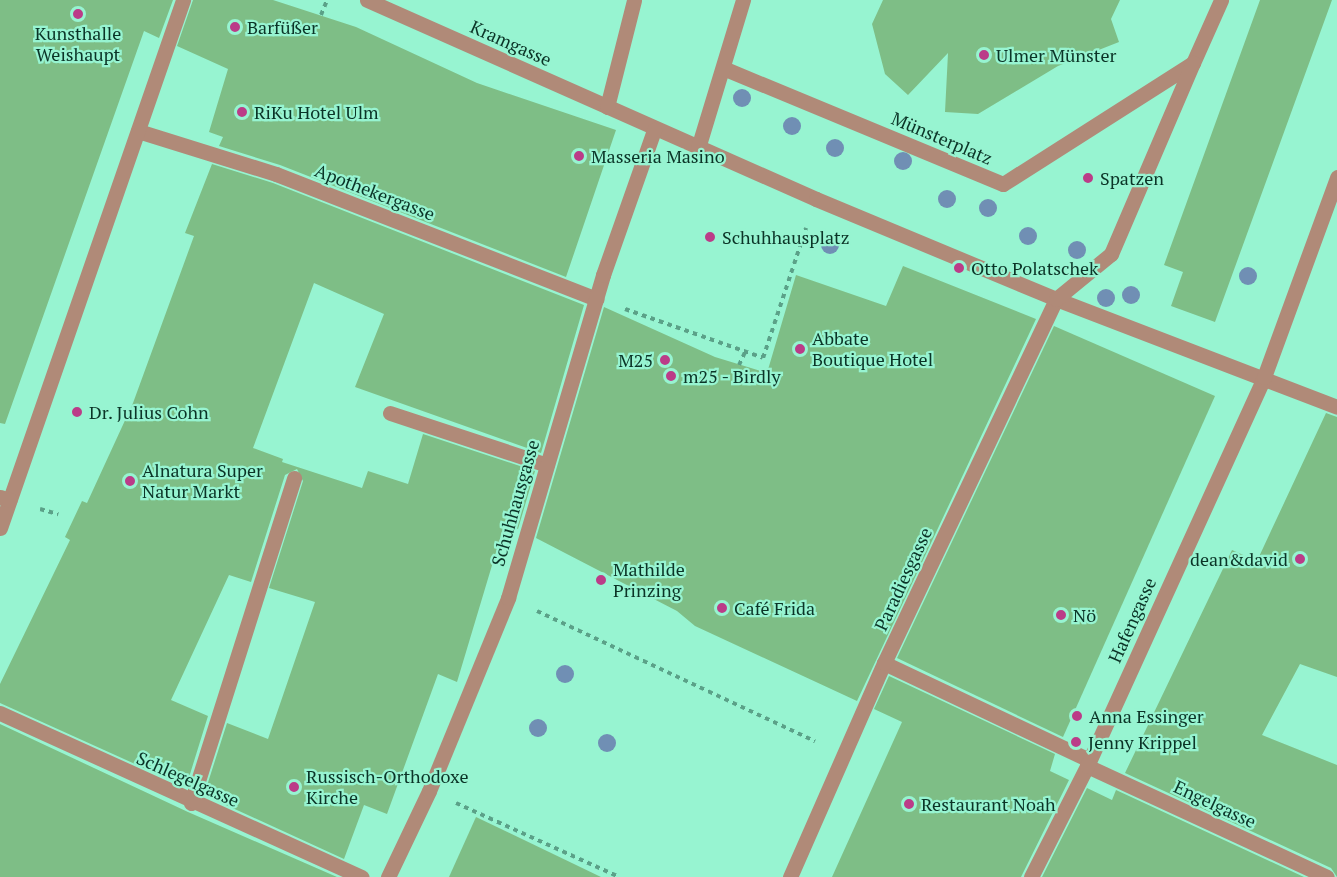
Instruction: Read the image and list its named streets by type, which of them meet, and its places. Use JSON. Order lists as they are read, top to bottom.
{
  "streets": {
    "street": [
      "Kramgasse",
      "Münsterplatz",
      "Apothekergasse",
      "Schuhhausgasse",
      "Paradiesgasse",
      "Hafengasse",
      "Schlegelgasse",
      "Engelgasse"
    ]
  },
  "crossings": [
    ["Apothekergasse", "Schuhhausgasse"],
    ["Paradiesgasse", "Engelgasse"],
    ["Hafengasse", "Engelgasse"]
  ],
  "places": [
    "Kunsthalle Weishaupt",
    "Barfüßer",
    "Ulmer Münster",
    "RiKu Hotel Ulm",
    "Masseria Masino",
    "Spatzen",
    "Schuhhausplatz",
    "Otto Polatschek",
    "Abbate Boutique Hotel",
    "M25",
    "m25 - Birdly",
    "Dr. Julius Cohn",
    "Alnatura Super Natur Markt",
    "dean&david",
    "Mathilde Prinzing",
    "Café Frida",
    "Nö",
    "Anna Essinger",
    "Jenny Krippel",
    "Russisch-Orthodoxe Kirche",
    "Restaurant Noah"
  ]
}
